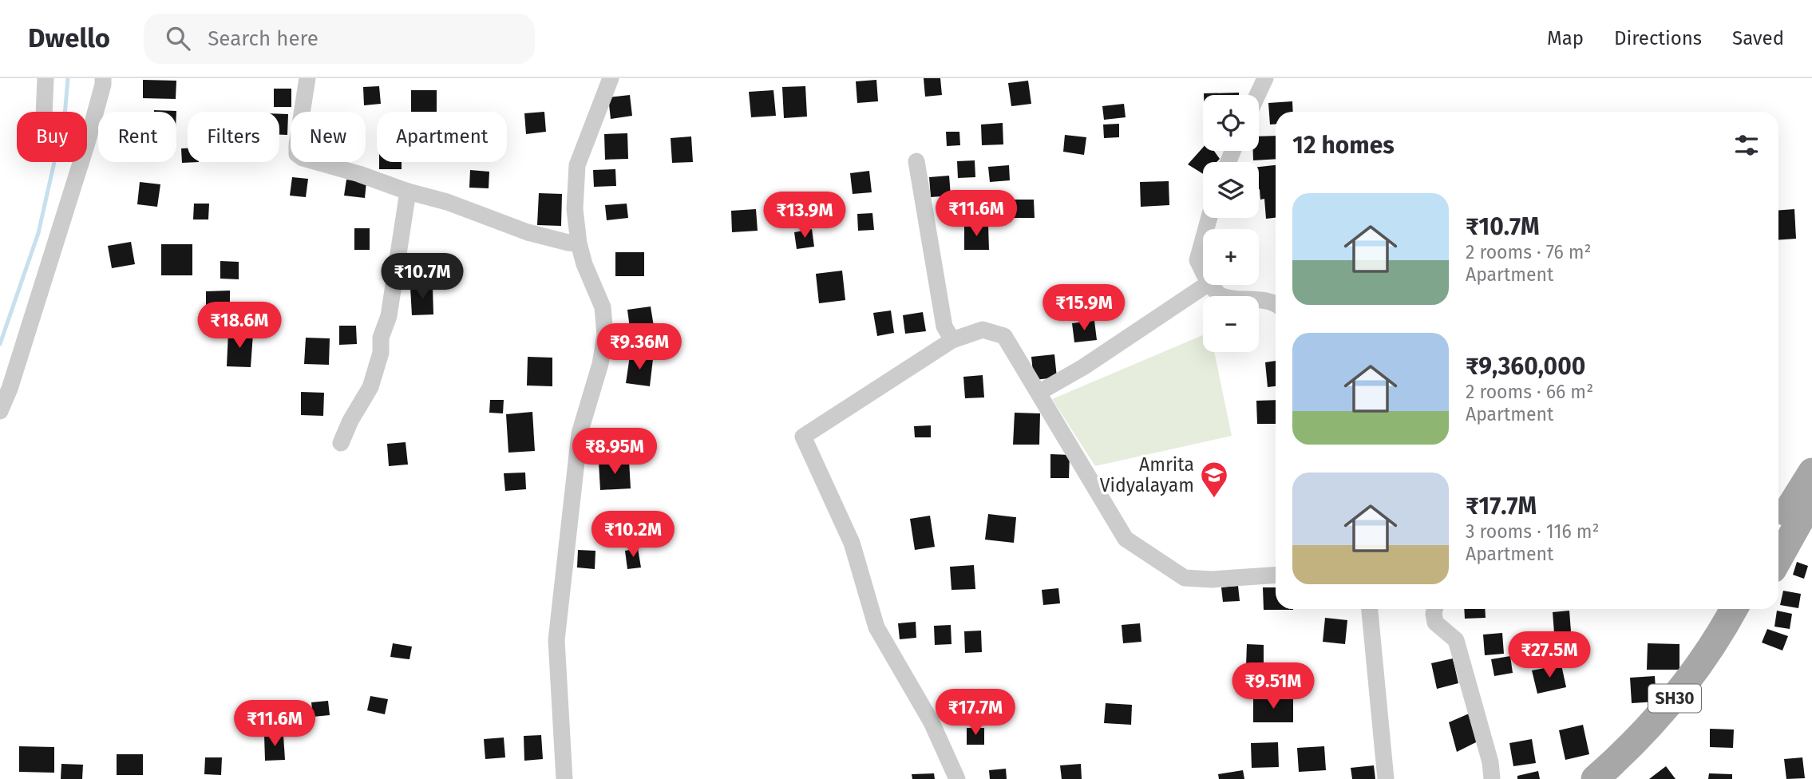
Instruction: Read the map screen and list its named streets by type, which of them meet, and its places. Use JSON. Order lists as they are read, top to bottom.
{
  "streets": {
    "main road": ["SH30"]
  },
  "places": {
    "school or university": ["Amrita Vidyalayam"]
  },
  "page": {
    "header": "Dwello",
    "search": "Search here",
    "nav": ["Map", "Directions", "Saved"],
    "map_buttons": ["+", "−"],
    "chip": [
      "Buy",
      "Rent",
      "Filters",
      "New",
      "Apartment"
    ],
    "heading": "12 homes",
    "list": [
      {
        "name": "₹10.7M",
        "note": "2 rooms · 76 m² · Apartment"
      },
      {
        "name": "₹9,360,000",
        "note": "2 rooms · 66 m² · Apartment"
      },
      {
        "name": "₹17.7M",
        "note": "3 rooms · 116 m² · Apartment"
      }
    ],
    "price": [
      "₹11.6M",
      "₹13.9M",
      "₹10.7M",
      "₹15.9M",
      "₹18.6M",
      "₹9.36M",
      "₹8.95M",
      "₹10.2M",
      "₹27.5M",
      "₹9.51M",
      "₹17.7M",
      "₹11.6M"
    ]
  }
}
